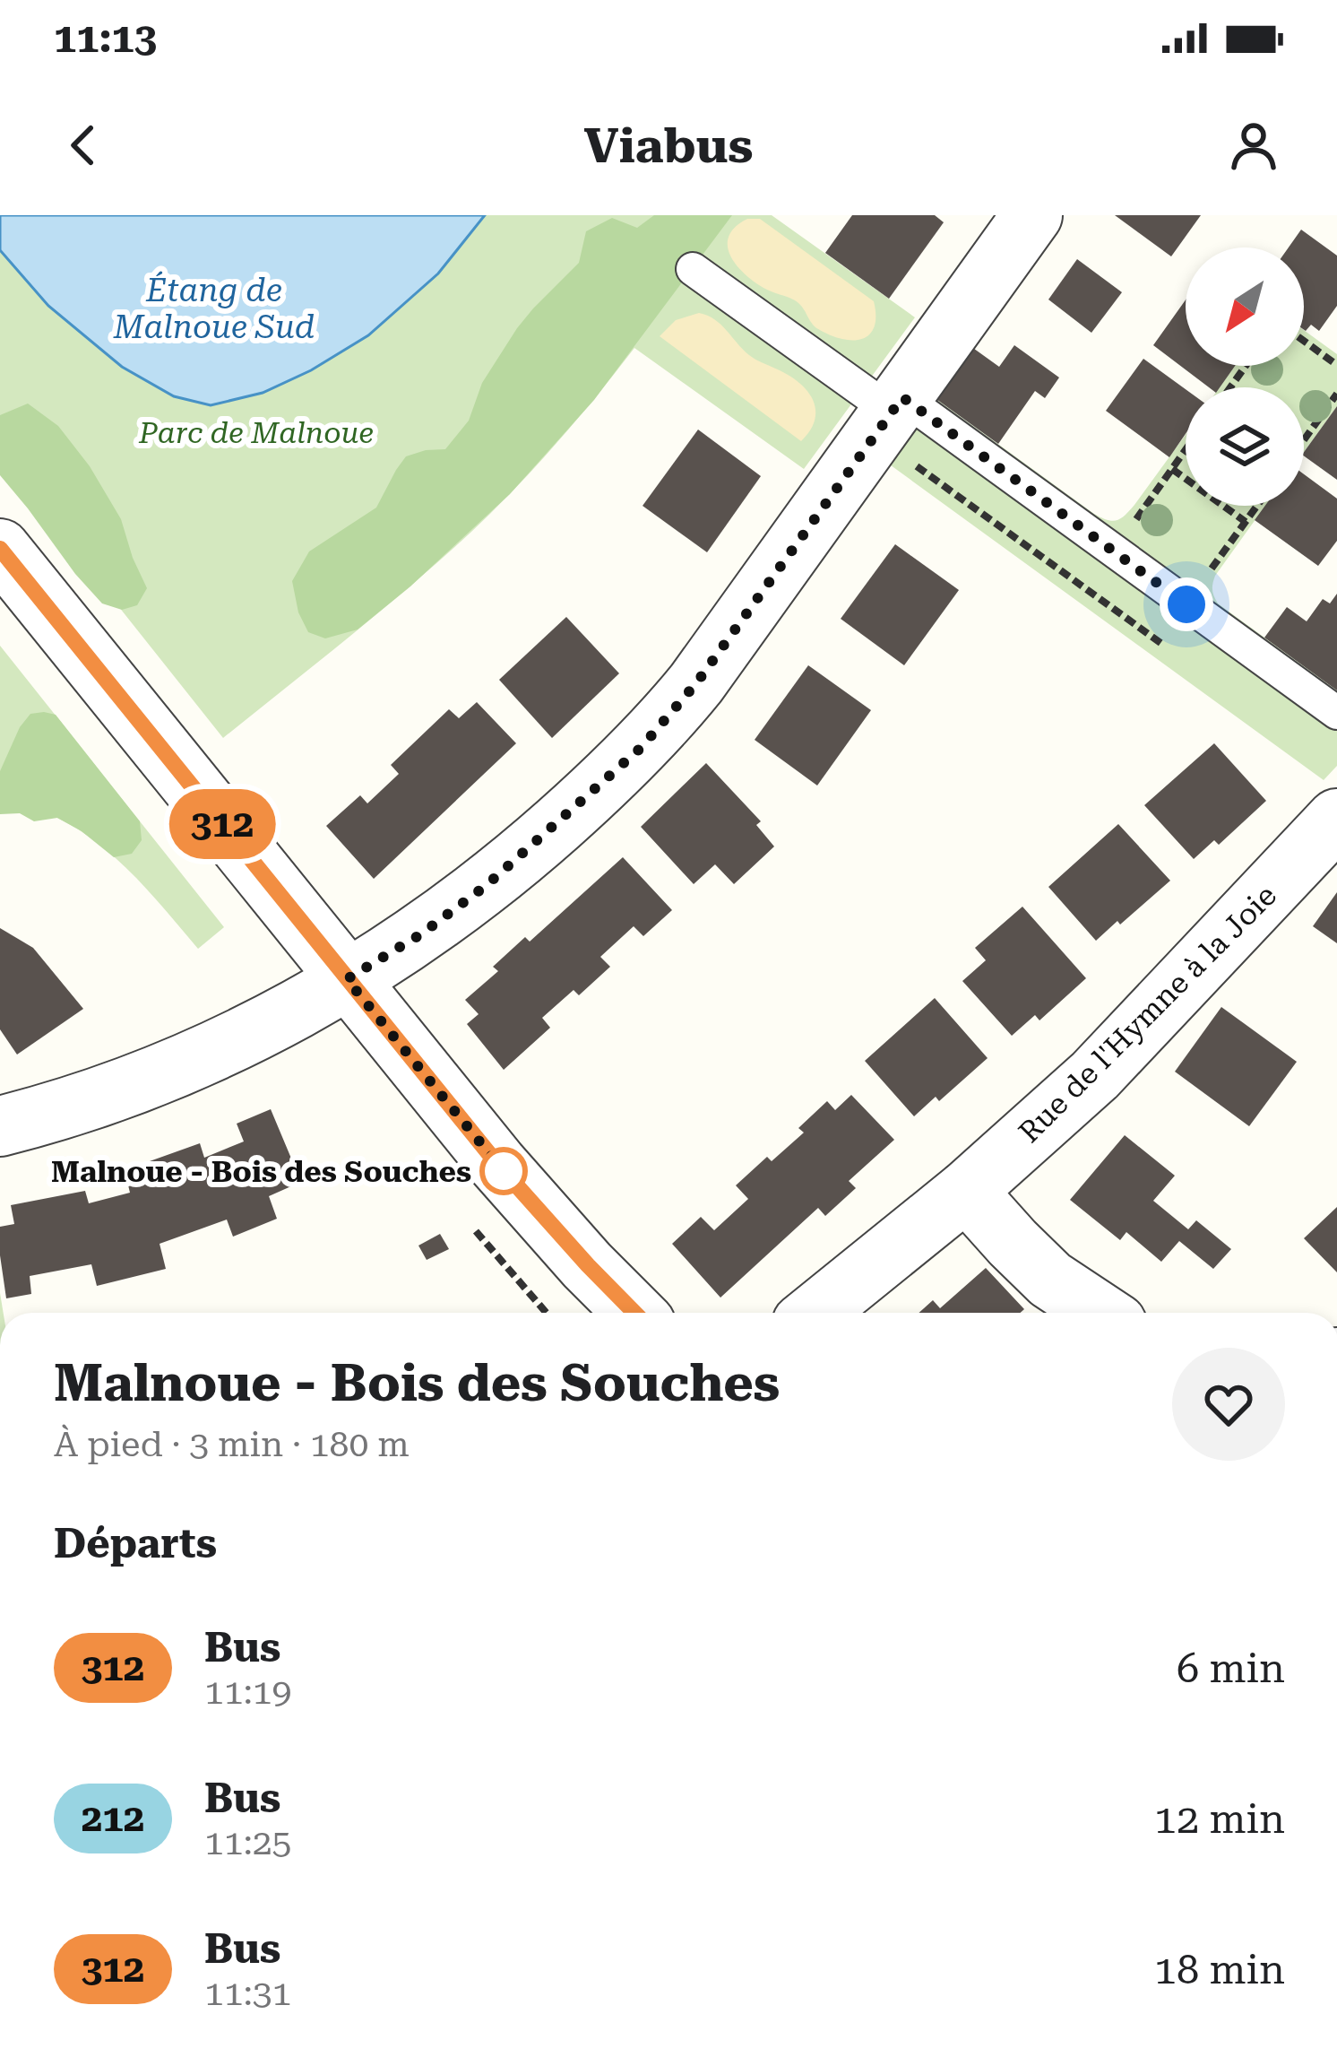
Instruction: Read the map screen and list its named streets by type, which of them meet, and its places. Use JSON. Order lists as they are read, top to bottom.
{
  "streets": {
    "street": ["Rue de l'Hymne à la Joie"]
  },
  "water": ["Étang de Malnoue Sud"],
  "parks": ["Parc de Malnoue"],
  "places": ["Malnoue - Bois des Souches"],
  "lines": ["bus line 312"],
  "north": "bottom left",
  "page": {
    "status": "11:13",
    "header": "Viabus",
    "on_map": "312",
    "heading": [
      ["Malnoue - Bois des Souches", "À pied · 3 min · 180 m"],
      "Départs"
    ],
    "list": [
      {
        "mark": "312",
        "name": "Bus",
        "note": "11:19",
        "value": "6 min"
      },
      {
        "mark": "212",
        "name": "Bus",
        "note": "11:25",
        "value": "12 min"
      },
      {
        "mark": "312",
        "name": "Bus",
        "note": "11:31",
        "value": "18 min"
      }
    ]
  }
}
